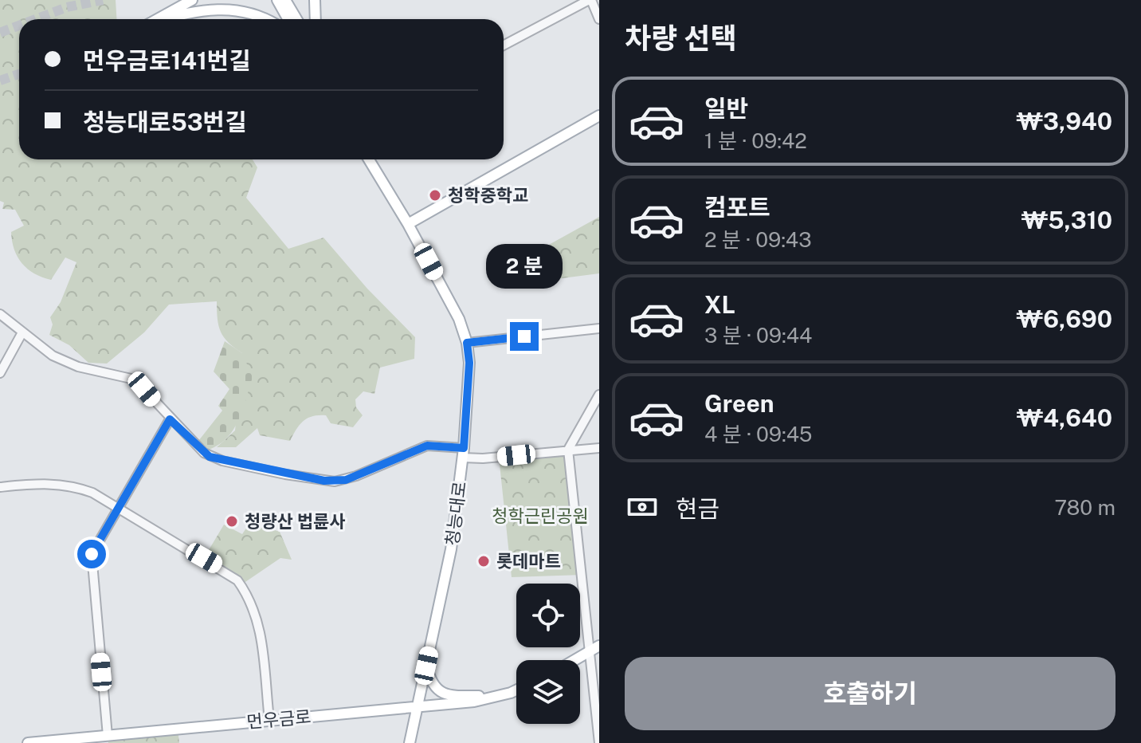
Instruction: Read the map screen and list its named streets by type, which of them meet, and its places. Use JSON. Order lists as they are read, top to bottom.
{
  "streets": {
    "main road": ["청능대로", "먼우금로"]
  },
  "crossings": [
    ["청능대로", "먼우금로"]
  ],
  "parks": ["청학근린공원"],
  "places": ["청학중학교", "청량산 법륜사", "롯데마트"],
  "page": {
    "heading": "차량 선택",
    "banner": ["먼우금로141번길", "청능대로53번길"],
    "list": [
      {
        "name": "일반",
        "note": "1 분 · 09:42",
        "value": "₩3,940"
      },
      {
        "name": "컴포트",
        "note": "2 분 · 09:43",
        "value": "₩5,310"
      },
      {
        "name": "XL",
        "note": "3 분 · 09:44",
        "value": "₩6,690"
      },
      {
        "name": "Green",
        "note": "4 분 · 09:45",
        "value": "₩4,640"
      }
    ],
    "bubble": "2 분",
    "pay": ["현금", "780 m"],
    "buttons": "호출하기"
  }
}
